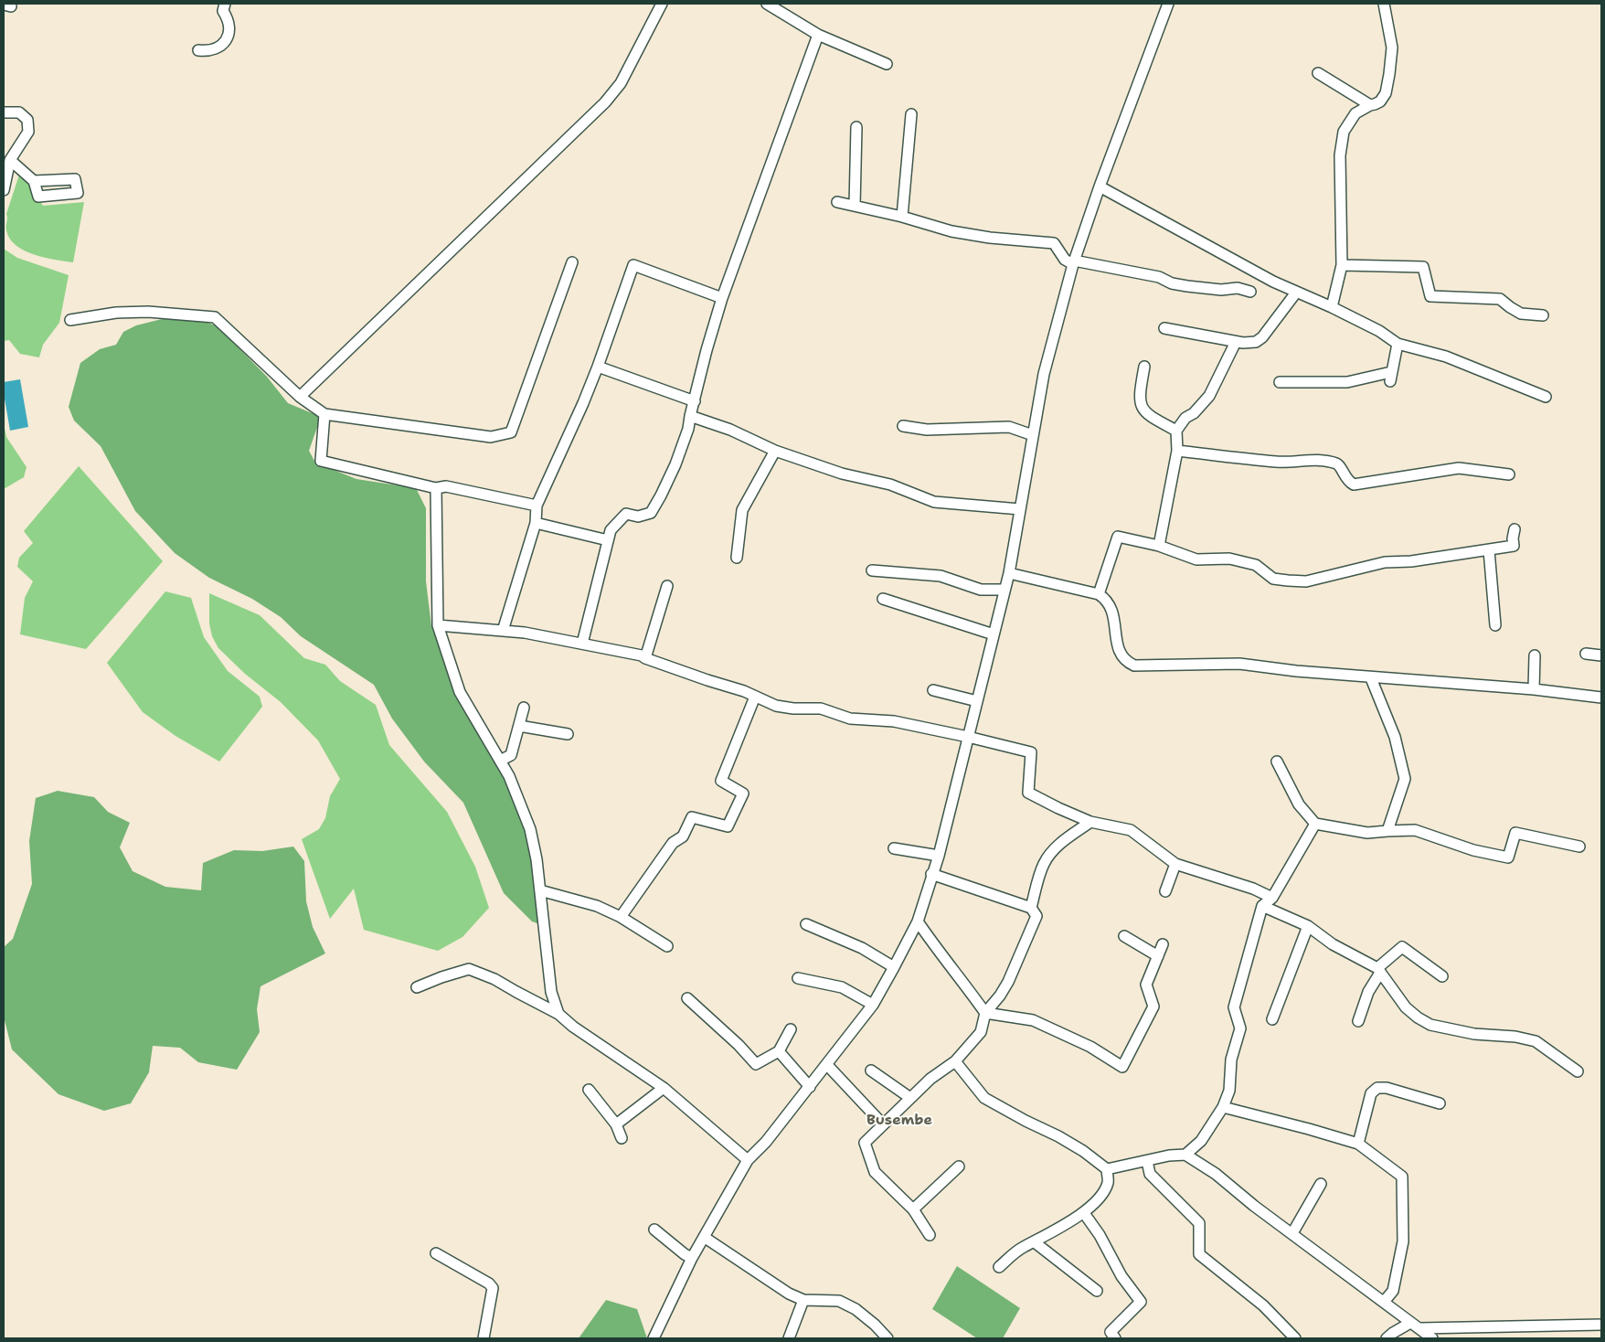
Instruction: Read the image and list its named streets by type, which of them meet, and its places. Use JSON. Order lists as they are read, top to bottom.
{
  "districts": ["Busembe"]
}
